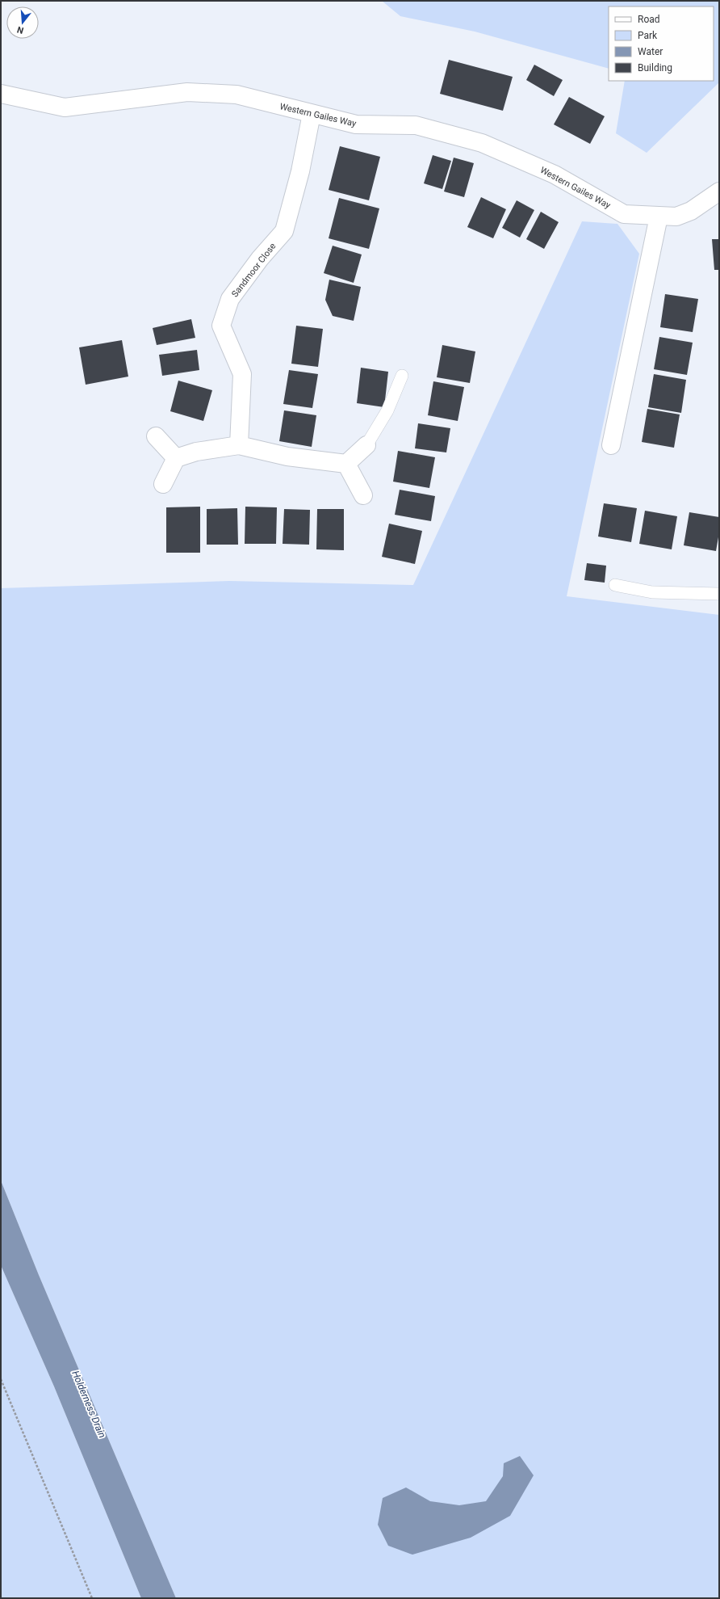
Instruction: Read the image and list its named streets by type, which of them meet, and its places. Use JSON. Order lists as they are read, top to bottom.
{
  "streets": {
    "street": ["Western Gailes Way", "Sandmoor Close"]
  },
  "crossings": [
    ["Western Gailes Way", "Sandmoor Close"]
  ],
  "water": ["Holderness Drain"],
  "legend": [
    "Road",
    "Park",
    "Water",
    "Building"
  ],
  "north": "bottom"
}
